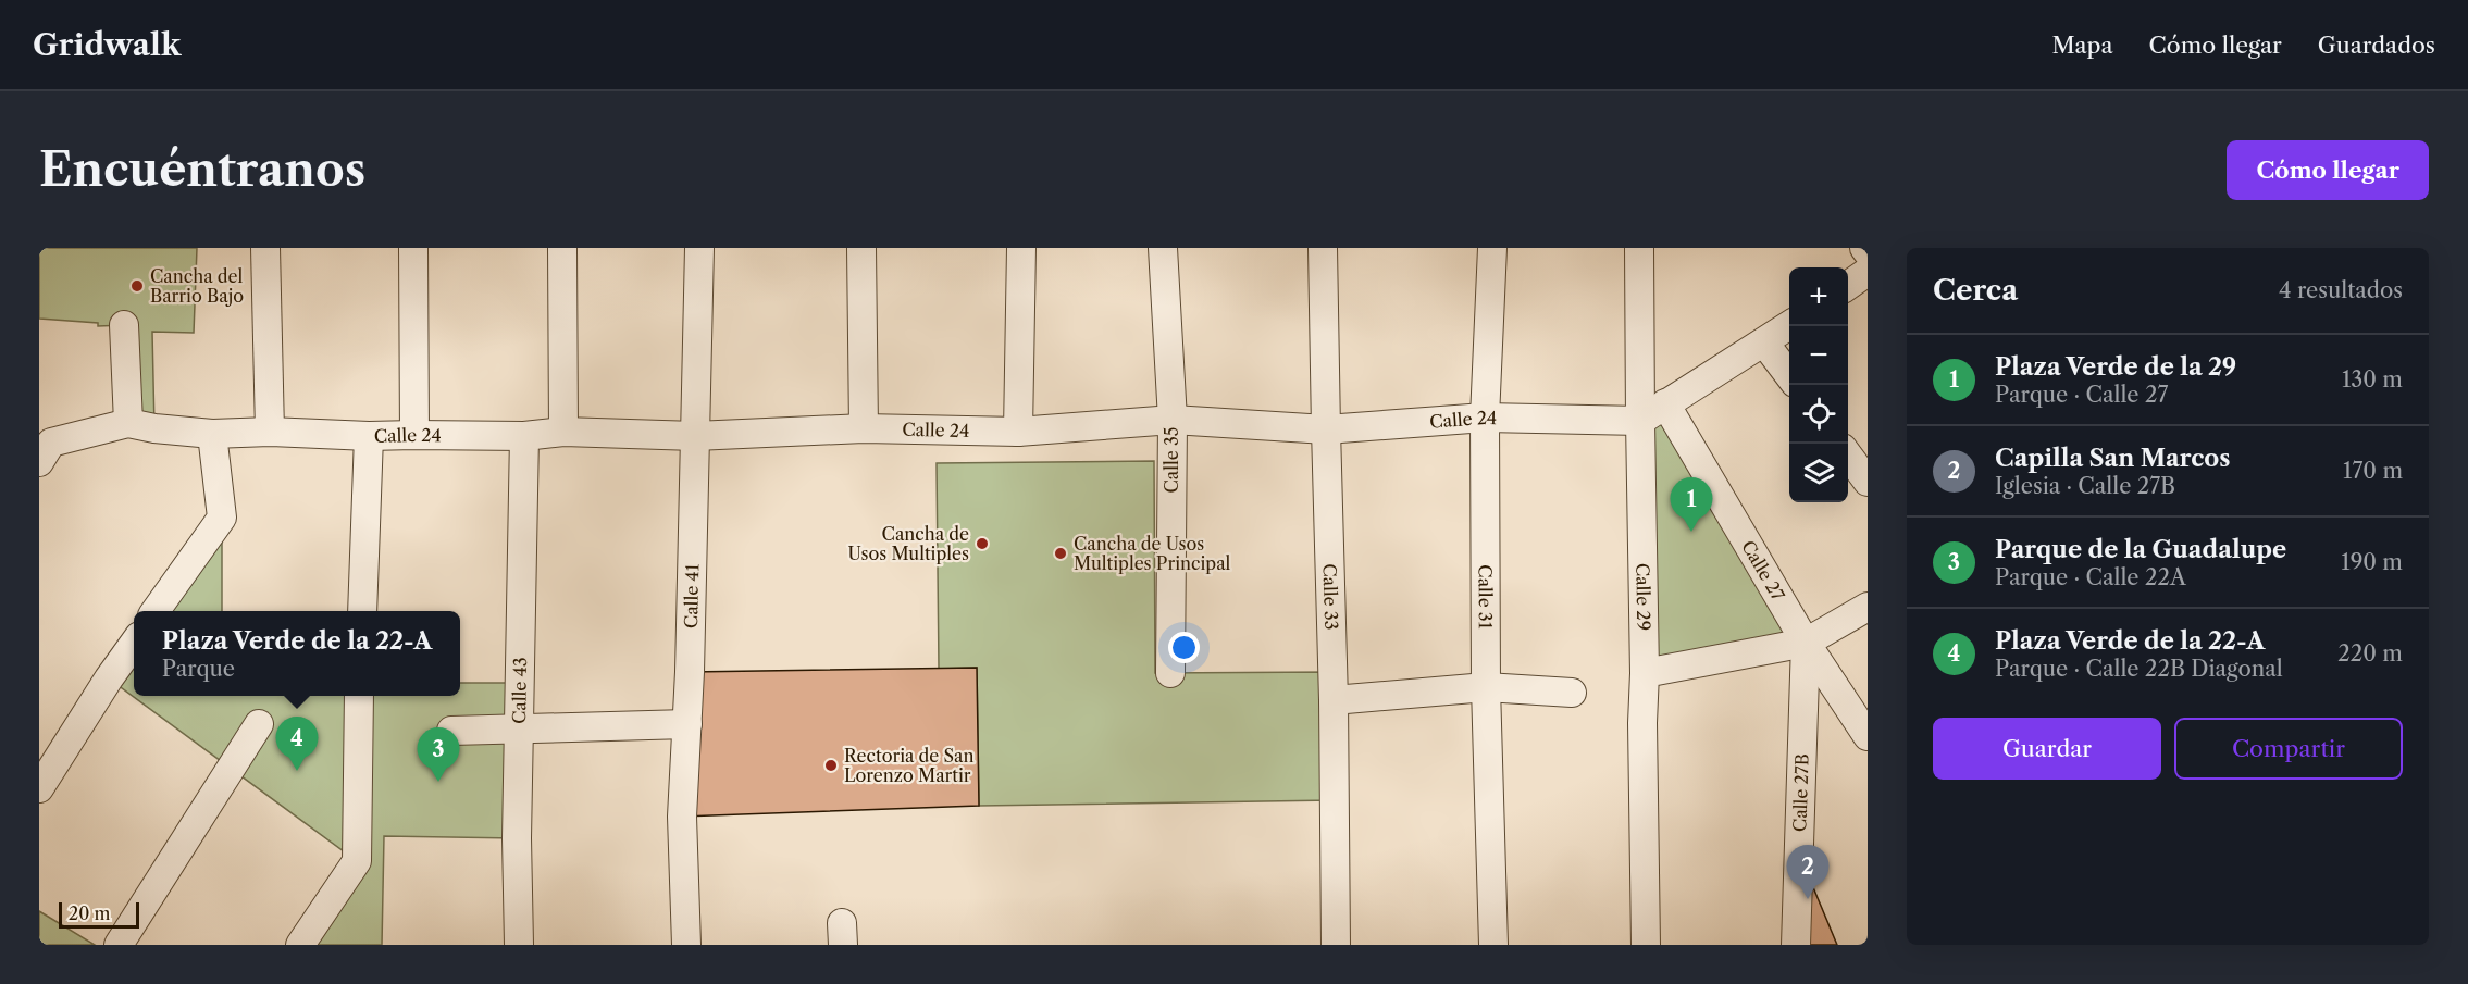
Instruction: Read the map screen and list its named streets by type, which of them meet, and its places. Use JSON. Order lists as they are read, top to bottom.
{
  "streets": {
    "street": [
      "Calle 24",
      "Calle 35",
      "Calle 27",
      "Calle 31",
      "Calle 41",
      "Calle 33",
      "Calle 29",
      "Calle 43",
      "Calle 27B"
    ]
  },
  "crossings": [
    ["Calle 24", "Calle 35"],
    ["Calle 24", "Calle 31"],
    ["Calle 24", "Calle 41"],
    ["Calle 24", "Calle 33"],
    ["Calle 24", "Calle 29"],
    ["Calle 24", "Calle 43"],
    ["Calle 27", "Calle 27B"]
  ],
  "places": [
    "Cancha del Barrio Bajo",
    "Cancha de Usos Multiples",
    "Cancha de Usos Multiples Principal",
    "Rectoria de San Lorenzo Martir"
  ],
  "scale_bar": "20 m",
  "page": {
    "header": "Gridwalk",
    "nav": ["Mapa", "Cómo llegar", "Guardados"],
    "buttons": [
      "Cómo llegar",
      ["Guardar", "Compartir"]
    ],
    "title": "Encuéntranos",
    "heading": ["Cerca", "4 resultados"],
    "map_buttons": ["+", "−"],
    "list": [
      {
        "mark": "1",
        "name": "Plaza Verde de la 29",
        "note": "Parque · Calle 27",
        "value": "130 m"
      },
      {
        "mark": "2",
        "name": "Capilla San Marcos",
        "note": "Iglesia · Calle 27B",
        "value": "170 m"
      },
      {
        "mark": "3",
        "name": "Parque de la Guadalupe",
        "note": "Parque · Calle 22A",
        "value": "190 m"
      },
      {
        "mark": "4",
        "name": "Plaza Verde de la 22-A",
        "note": "Parque · Calle 22B Diagonal",
        "value": "220 m"
      }
    ],
    "pins": [
      "1",
      "4",
      "3",
      "2"
    ],
    "popup": ["Plaza Verde de la 22-A", "Parque"],
    "scale": "20 m"
  }
}
